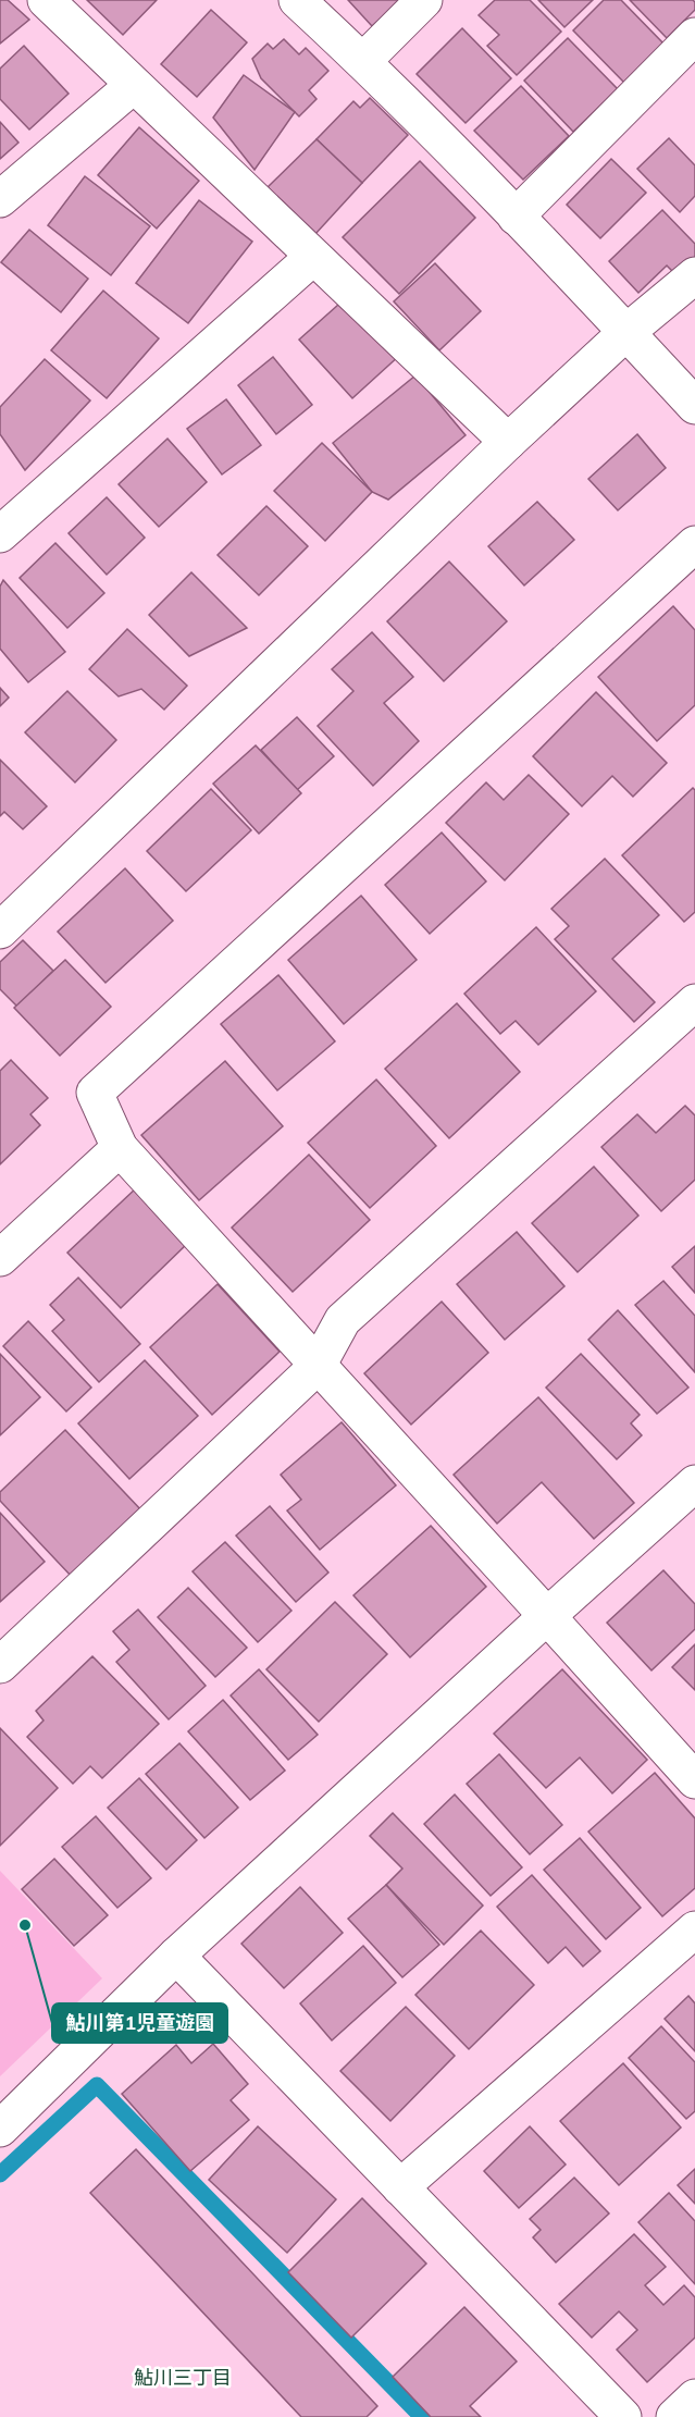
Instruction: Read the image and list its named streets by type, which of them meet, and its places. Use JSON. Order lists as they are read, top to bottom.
{
  "districts": ["鮎川三丁目"],
  "places": ["鮎川第1児童遊園"]
}
